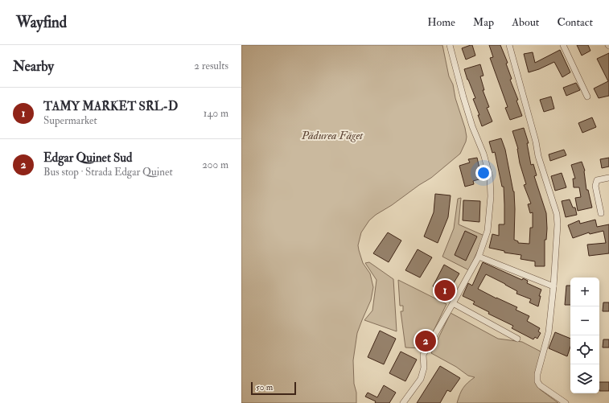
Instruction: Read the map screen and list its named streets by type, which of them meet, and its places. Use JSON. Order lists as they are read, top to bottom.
{
  "parks": ["Pădurea Făget"],
  "scale_bar": "50 m",
  "page": {
    "header": "Wayfind",
    "nav": [
      "Home",
      "Map",
      "About",
      "Contact"
    ],
    "heading": ["Nearby", "2 results"],
    "list": [
      {
        "mark": "1",
        "name": "TAMY MARKET SRL-D",
        "note": "Supermarket",
        "value": "140 m"
      },
      {
        "mark": "2",
        "name": "Edgar Quinet Sud",
        "note": "Bus stop · Strada Edgar Quinet",
        "value": "200 m"
      }
    ],
    "map_buttons": ["+", "−"],
    "pins": ["1", "2"],
    "scale": "50 m"
  }
}
